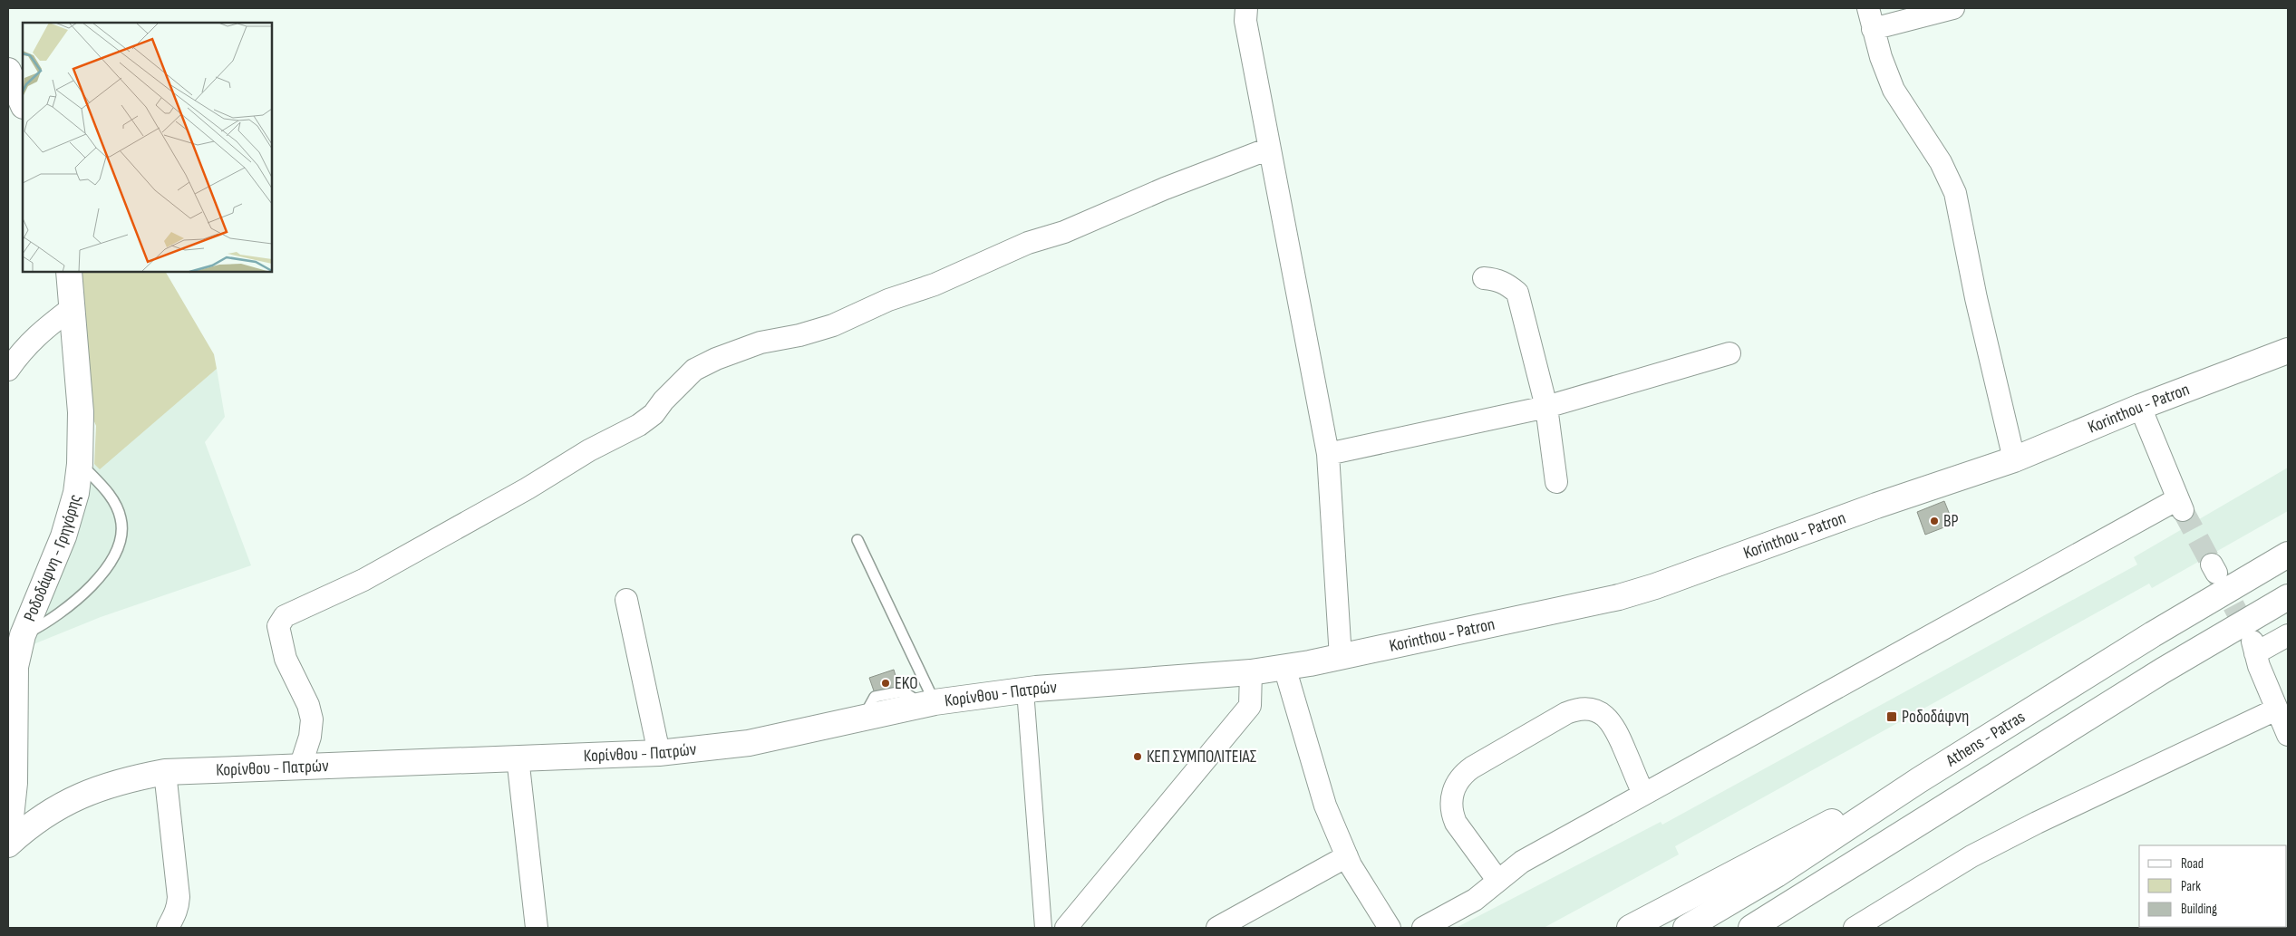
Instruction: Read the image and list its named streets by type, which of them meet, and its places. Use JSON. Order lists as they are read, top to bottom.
{
  "streets": {
    "main road": [
      "Korinthou - Patron",
      "Ροδοδάφνη - Γρηγόρης",
      "Κορίνθου - Πατρών",
      "Athens - Patras"
    ]
  },
  "crossings": [
    ["Korinthou - Patron", "Κορίνθου - Πατρών"],
    ["Ροδοδάφνη - Γρηγόρης", "Κορίνθου - Πατρών"]
  ],
  "places": {
    "other": ["BP", "EKO", "ΚΕΠ ΣΥΜΠΟΛΙΤΕΙΑΣ"],
    "transit": ["Ροδοδάφνη"]
  },
  "legend": ["Road", "Park", "Building"]
}
